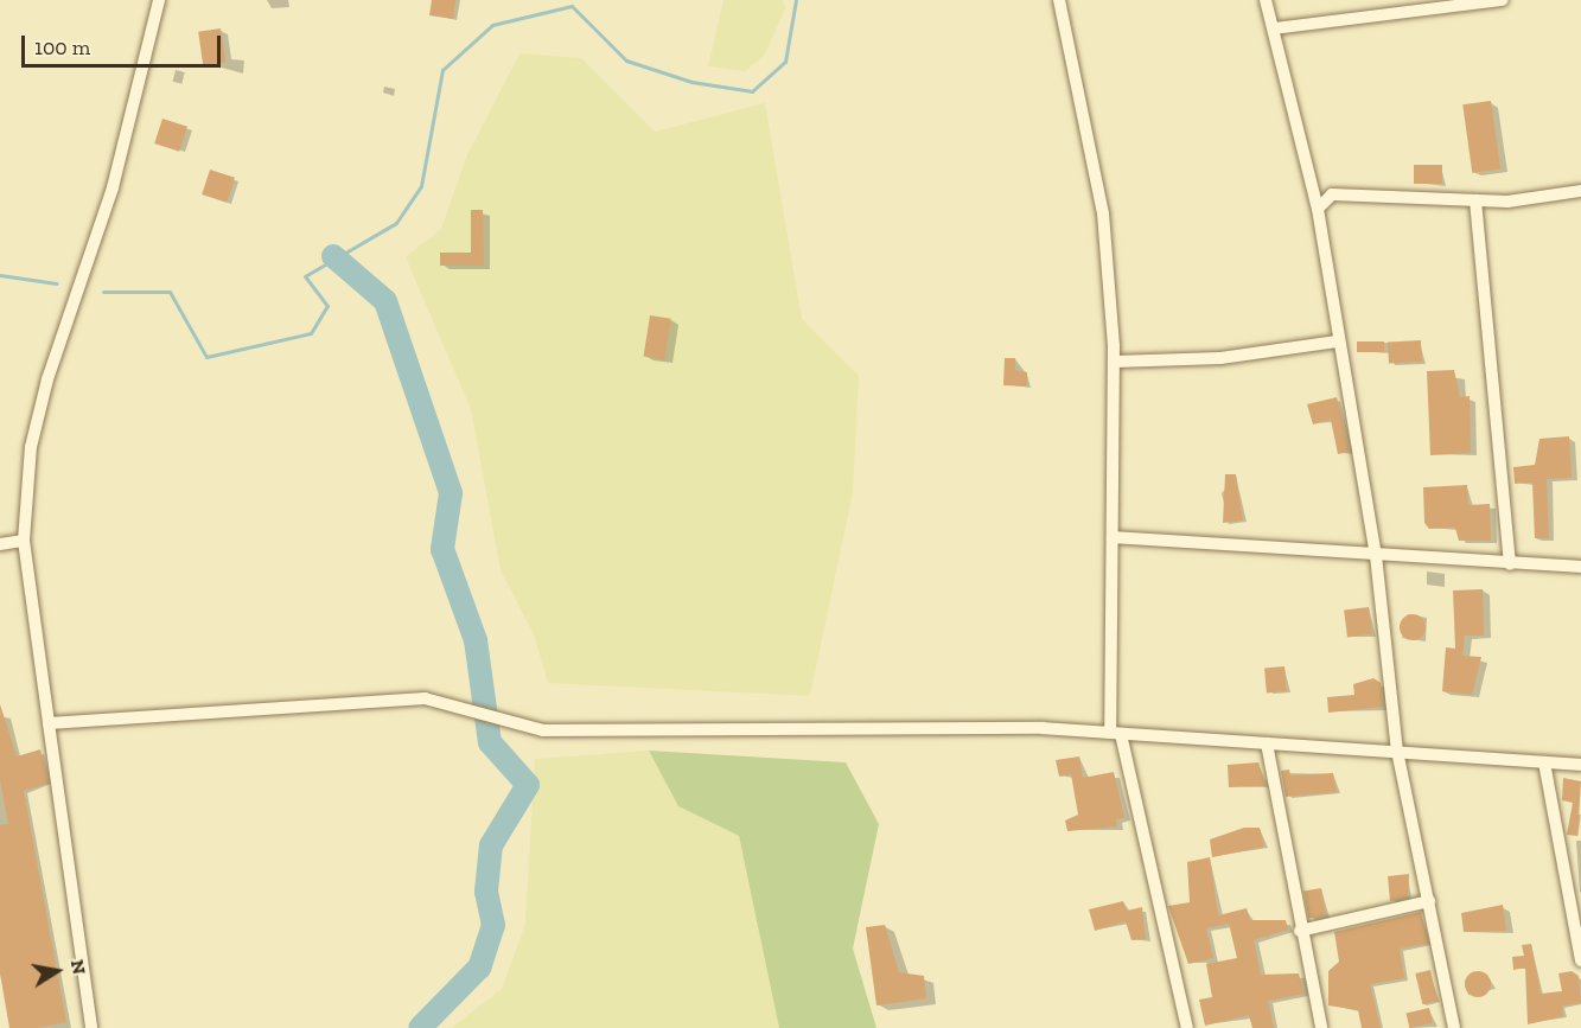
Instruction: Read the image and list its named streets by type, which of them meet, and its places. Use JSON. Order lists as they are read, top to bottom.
{
  "scale_bar": "100 m",
  "north": "right"
}
